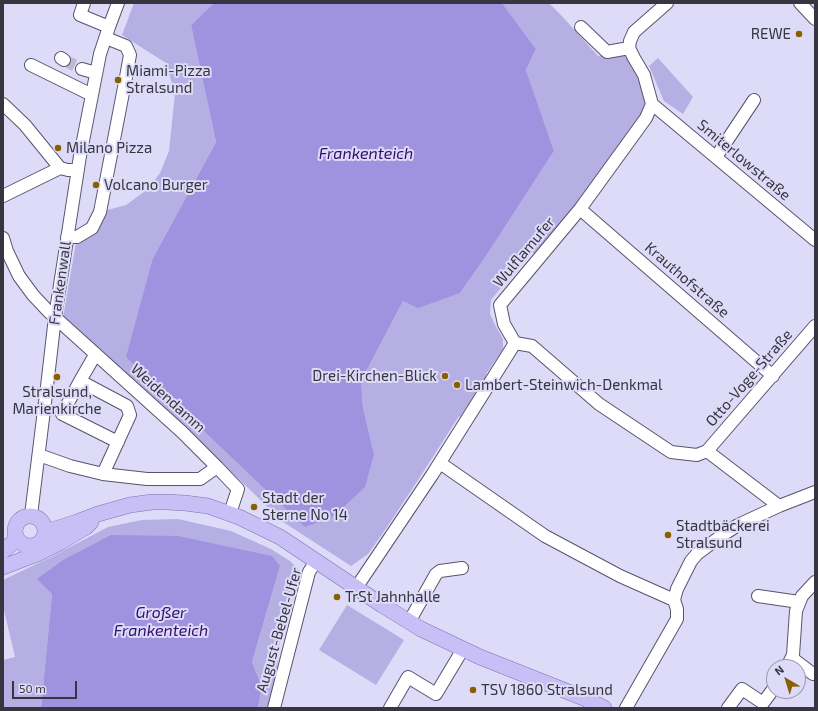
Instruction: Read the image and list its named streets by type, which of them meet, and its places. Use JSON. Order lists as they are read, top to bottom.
{
  "streets": {
    "street": [
      "Smiterlowstraße",
      "Wulflamufer",
      "Krauthofstraße",
      "Frankenwall",
      "Otto-Voge-Straße",
      "Weidendamm",
      "August-Bebel-Ufer"
    ]
  },
  "crossings": [
    ["Smiterlowstraße", "Wulflamufer"],
    ["Wulflamufer", "Krauthofstraße"],
    ["Krauthofstraße", "Otto-Voge-Straße"],
    ["Frankenwall", "Weidendamm"]
  ],
  "water": ["Frankenteich", "Großer Frankenteich"],
  "places": [
    "REWE",
    "Miami-Pizza Stralsund",
    "Milano Pizza",
    "Volcano Burger",
    "Drei-Kirchen-Blick",
    "Stralsund, Marienkirche",
    "Lambert-Steinwich-Denkmal",
    "Stadt der Sterne No 14",
    "Stadtbäckerei Stralsund",
    "TrSt Jahnhalle",
    "TSV 1860 Stralsund"
  ],
  "scale_bar": "50 m",
  "north": "top left"
}
